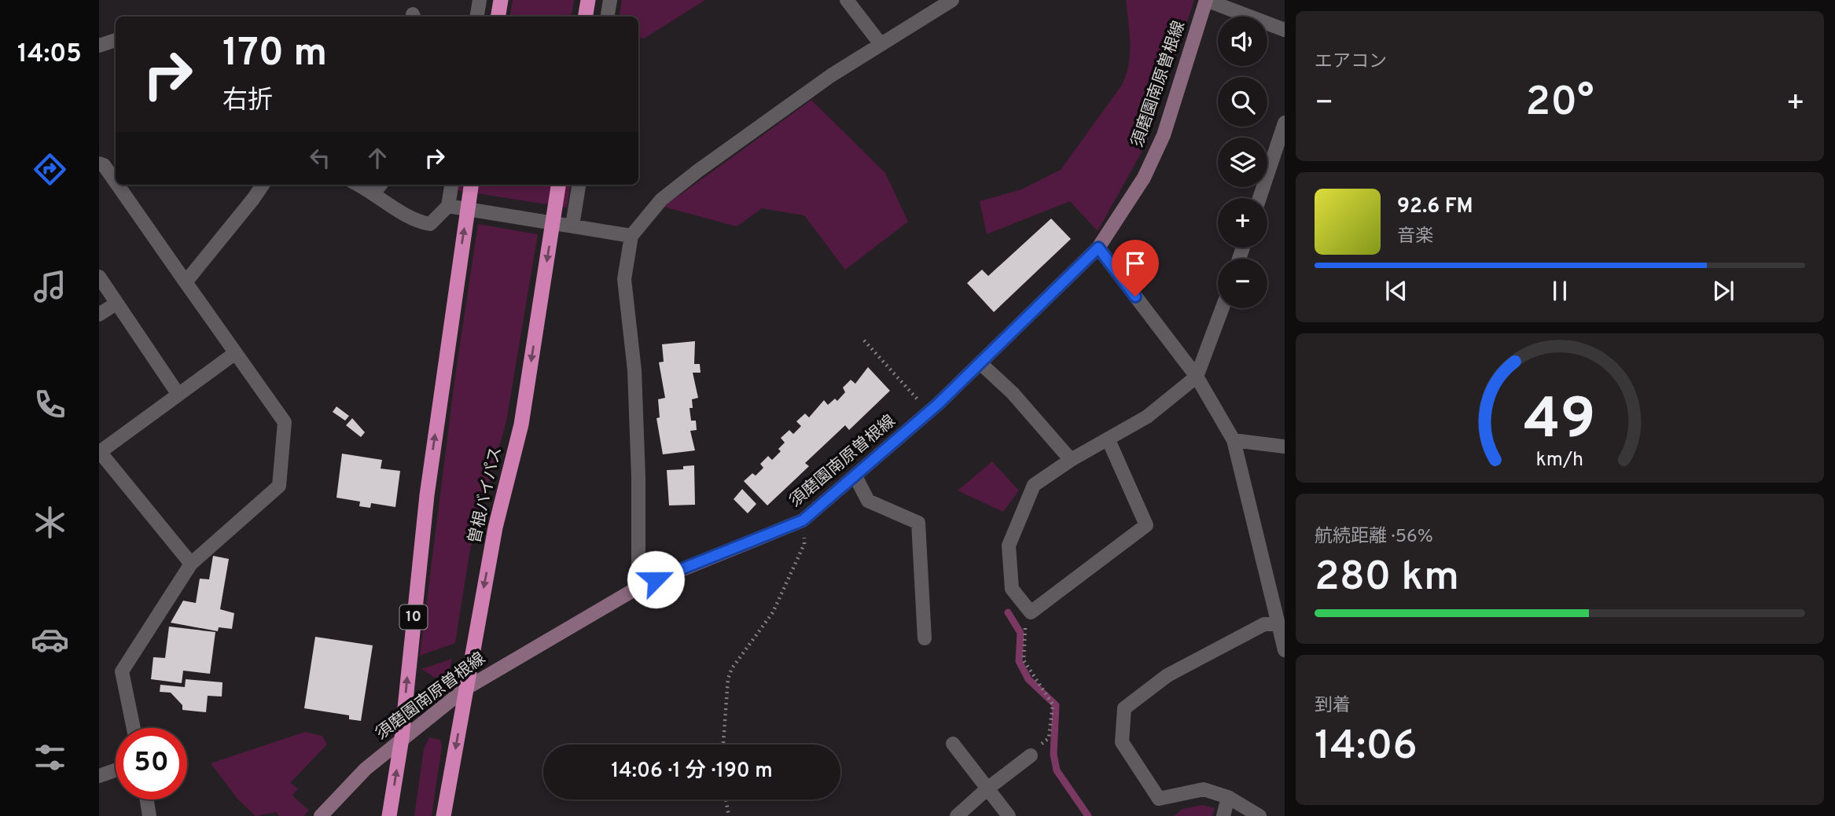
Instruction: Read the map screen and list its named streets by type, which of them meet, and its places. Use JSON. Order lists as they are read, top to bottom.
{
  "streets": {
    "highway": ["曽根バイパス", "10"],
    "main road": ["須磨園南原曽根線"]
  },
  "crossings": [
    ["須磨園南原曽根線", "曽根バイパス"],
    ["須磨園南原曽根線", "10"]
  ],
  "page": {
    "tabs": "14:05",
    "tile": [
      "エアコン",
      ["航続距離 · 56%", "280 km"],
      ["到着", "14:06"]
    ],
    "map_buttons": ["+", "−"],
    "turn": ["170 m", "右折"],
    "heat": ["−", "20°", "+"],
    "song": ["92.6 FM", "音楽"],
    "limit": "50",
    "trip": "14:06 · 1 分 · 190 m",
    "gauge": ["49", "km/h"]
  }
}
